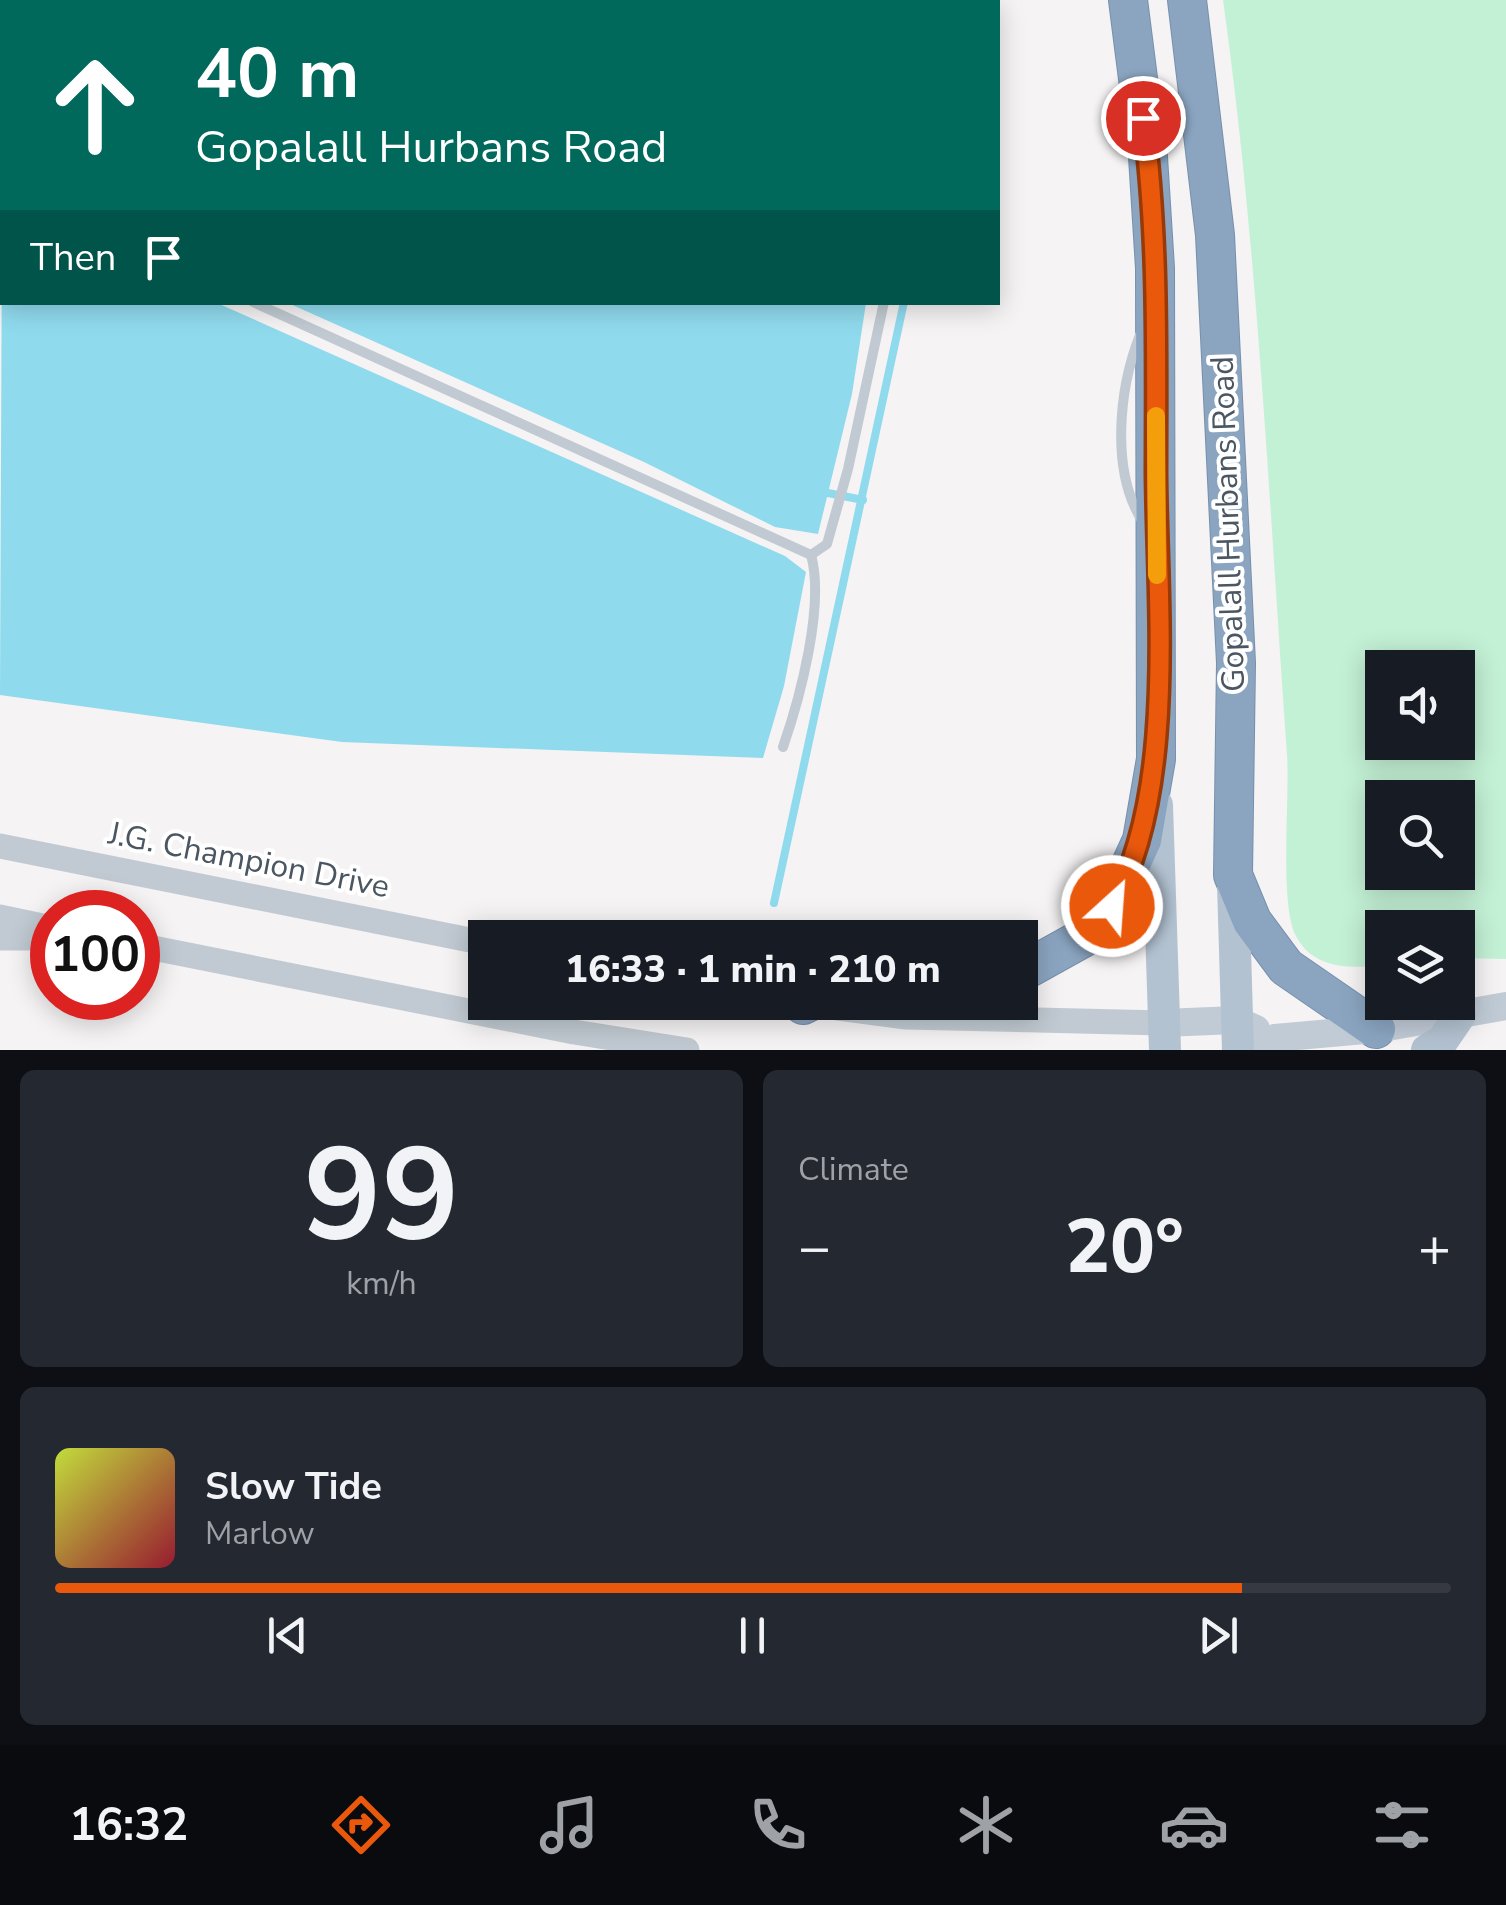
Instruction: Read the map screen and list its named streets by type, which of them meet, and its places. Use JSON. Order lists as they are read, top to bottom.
{
  "streets": {
    "highway": ["Gopalall Hurbans Road"],
    "street": ["J.G. Champion Drive"]
  },
  "page": {
    "turn": ["40 m", "Gopalall Hurbans Road"],
    "then": "Then",
    "limit": "100",
    "trip": "16:33 · 1 min · 210 m",
    "tile": [
      ["99", "km/h"],
      "Climate"
    ],
    "heat": ["−", "20°", "+"],
    "song": ["Slow Tide", "Marlow"],
    "tabs": "16:32"
  }
}
